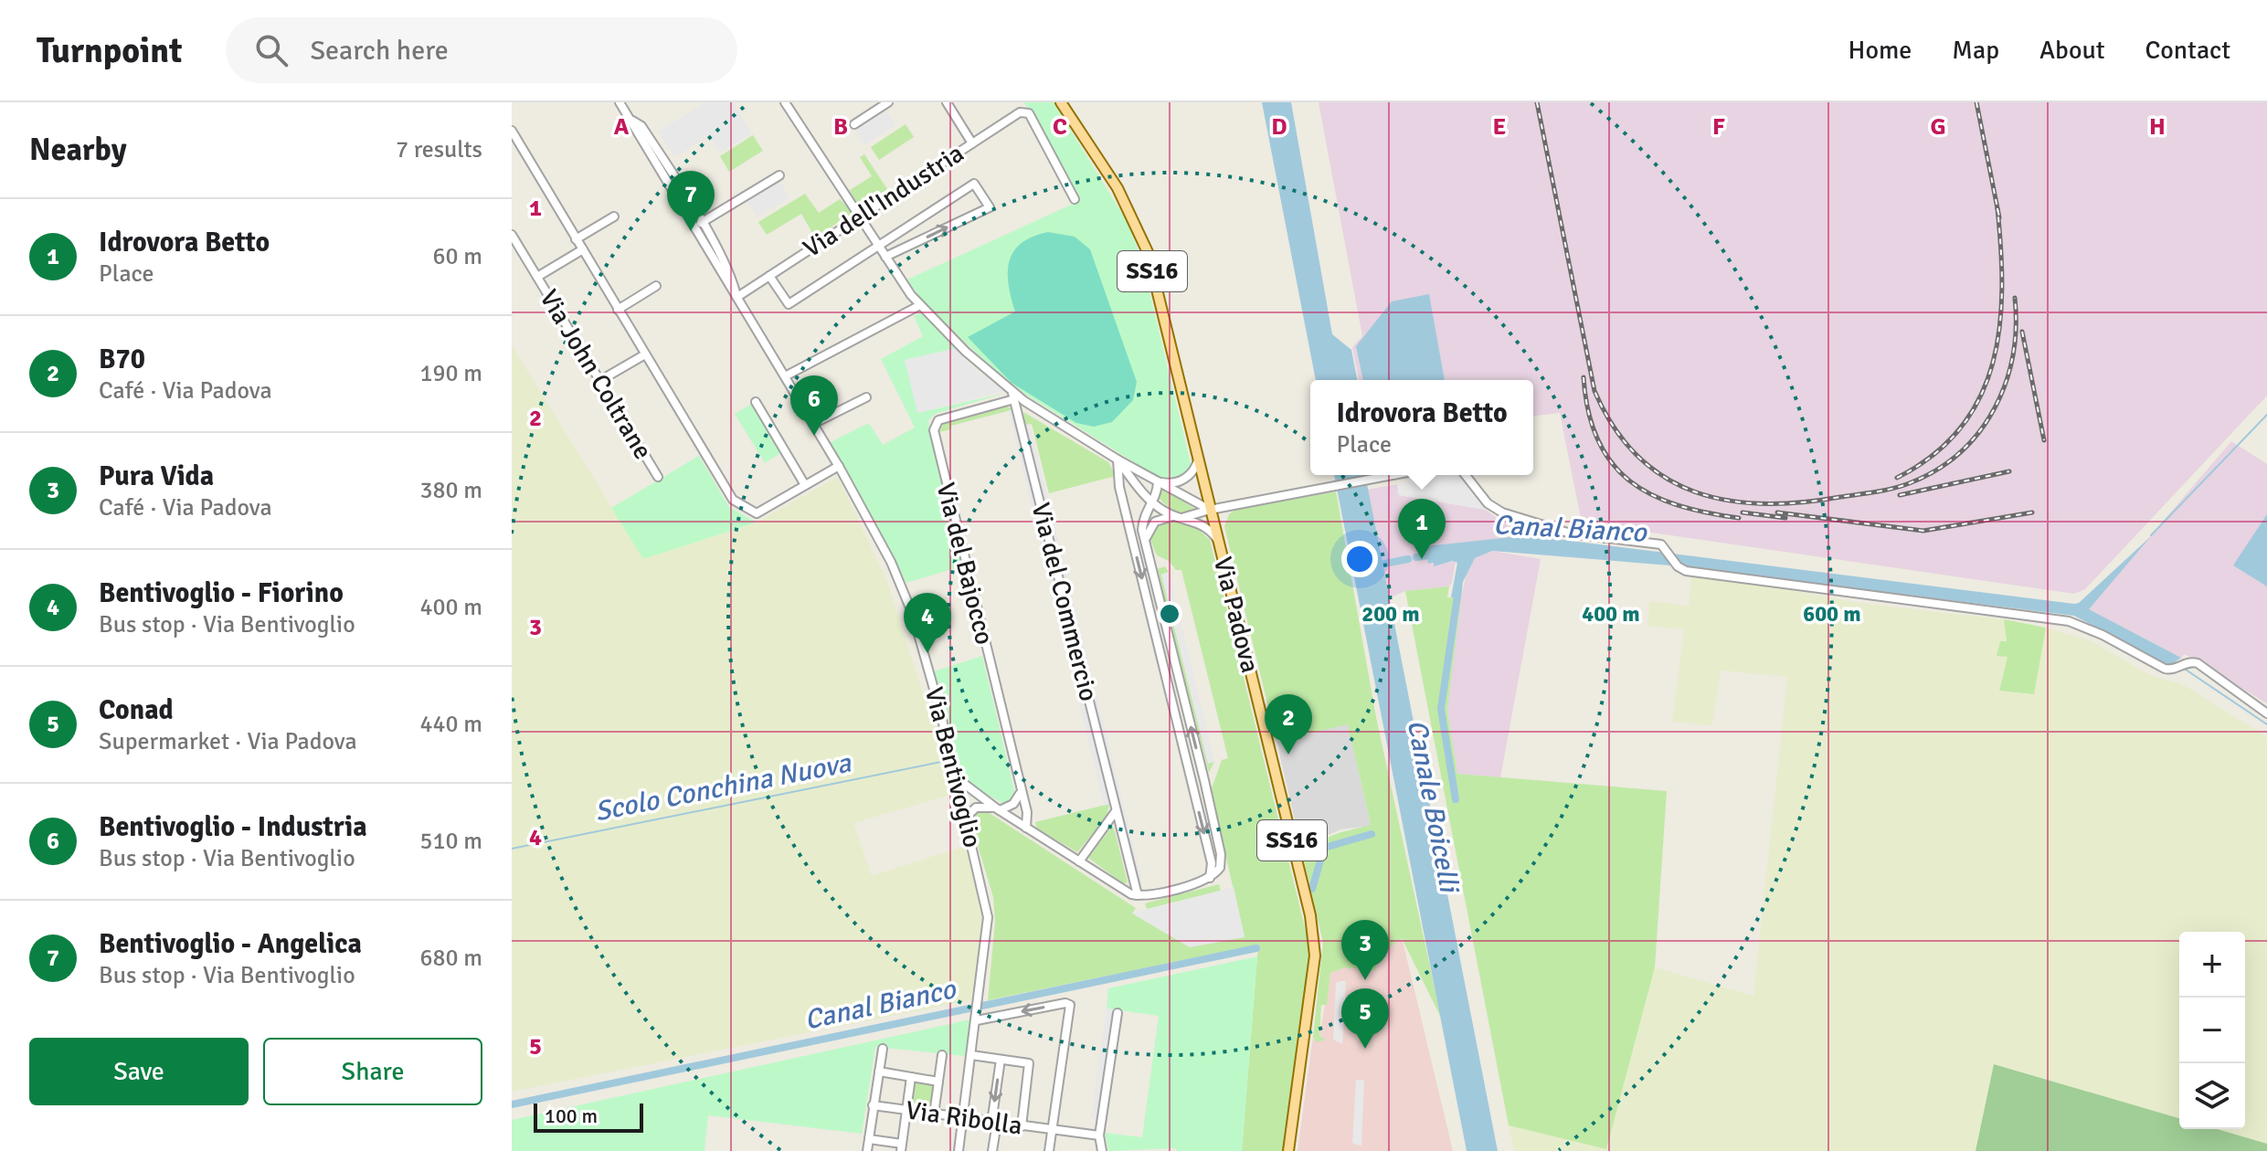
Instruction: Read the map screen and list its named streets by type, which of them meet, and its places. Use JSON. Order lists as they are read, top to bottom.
{
  "streets": {
    "main road": ["SS16", "Via Padova"],
    "street": [
      "Via dell'Industria",
      "Via John Coltrane",
      "Via del Bajocco",
      "Via del Commercio",
      "Via Bentivoglio",
      "Via Ribolla"
    ]
  },
  "crossings": [
    ["Via dell'Industria", "Via Bentivoglio"],
    ["Via del Bajocco", "Via del Commercio"],
    ["Via Bentivoglio", "Via Ribolla"]
  ],
  "water": ["Canal Bianco", "Scolo Conchina Nuova", "Canale Boicelli"],
  "scale_bar": "100 m",
  "page": {
    "header": "Turnpoint",
    "search": "Search here",
    "nav": [
      "Home",
      "Map",
      "About",
      "Contact"
    ],
    "heading": ["Nearby", "7 results"],
    "pins": [
      "7",
      "6",
      "1",
      "4",
      "2",
      "3",
      "5"
    ],
    "list": [
      {
        "mark": "1",
        "name": "Idrovora Betto",
        "note": "Place",
        "value": "60 m"
      },
      {
        "mark": "2",
        "name": "B70",
        "note": "Café · Via Padova",
        "value": "190 m"
      },
      {
        "mark": "3",
        "name": "Pura Vida",
        "note": "Café · Via Padova",
        "value": "380 m"
      },
      {
        "mark": "4",
        "name": "Bentivoglio - Fiorino",
        "note": "Bus stop · Via Bentivoglio",
        "value": "400 m"
      },
      {
        "mark": "5",
        "name": "Conad",
        "note": "Supermarket · Via Padova",
        "value": "440 m"
      },
      {
        "mark": "6",
        "name": "Bentivoglio - Industria",
        "note": "Bus stop · Via Bentivoglio",
        "value": "510 m"
      },
      {
        "mark": "7",
        "name": "Bentivoglio - Angelica",
        "note": "Bus stop · Via Bentivoglio",
        "value": "680 m"
      }
    ],
    "popup": ["Idrovora Betto", "Place"],
    "map_buttons": ["+", "−"],
    "buttons": ["Save", "Share"],
    "scale": "100 m"
  },
  "grid": {
    "columns": [
      "A",
      "B",
      "C",
      "D",
      "E",
      "F",
      "G",
      "H"
    ],
    "rows": [
      "1",
      "2",
      "3",
      "4",
      "5"
    ]
  },
  "rings": ["200 m", "400 m", "600 m"]
}
